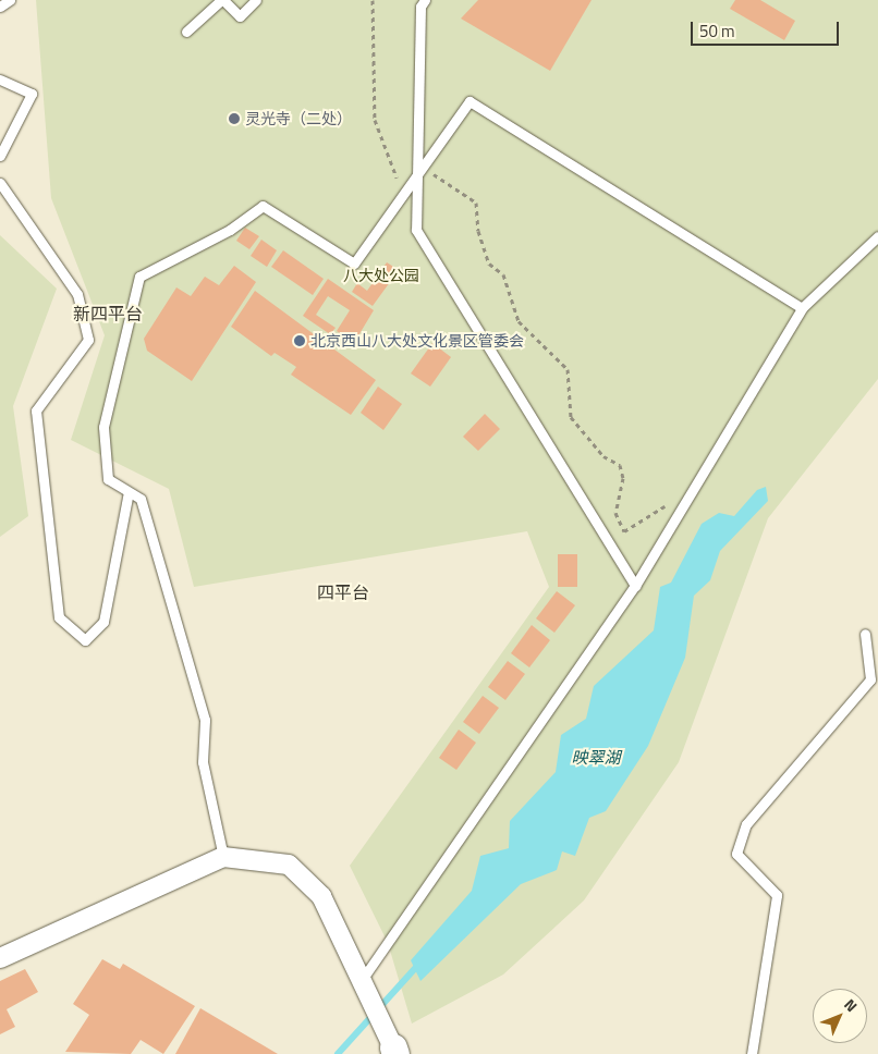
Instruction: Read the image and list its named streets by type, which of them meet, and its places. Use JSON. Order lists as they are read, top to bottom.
{
  "districts": ["新四平台", "四平台"],
  "water": ["映翠湖"],
  "parks": ["八大处公园"],
  "places": ["灵光寺（二处）", "北京西山八大处文化景区管委会"],
  "scale_bar": "50 m",
  "north": "top right"
}
